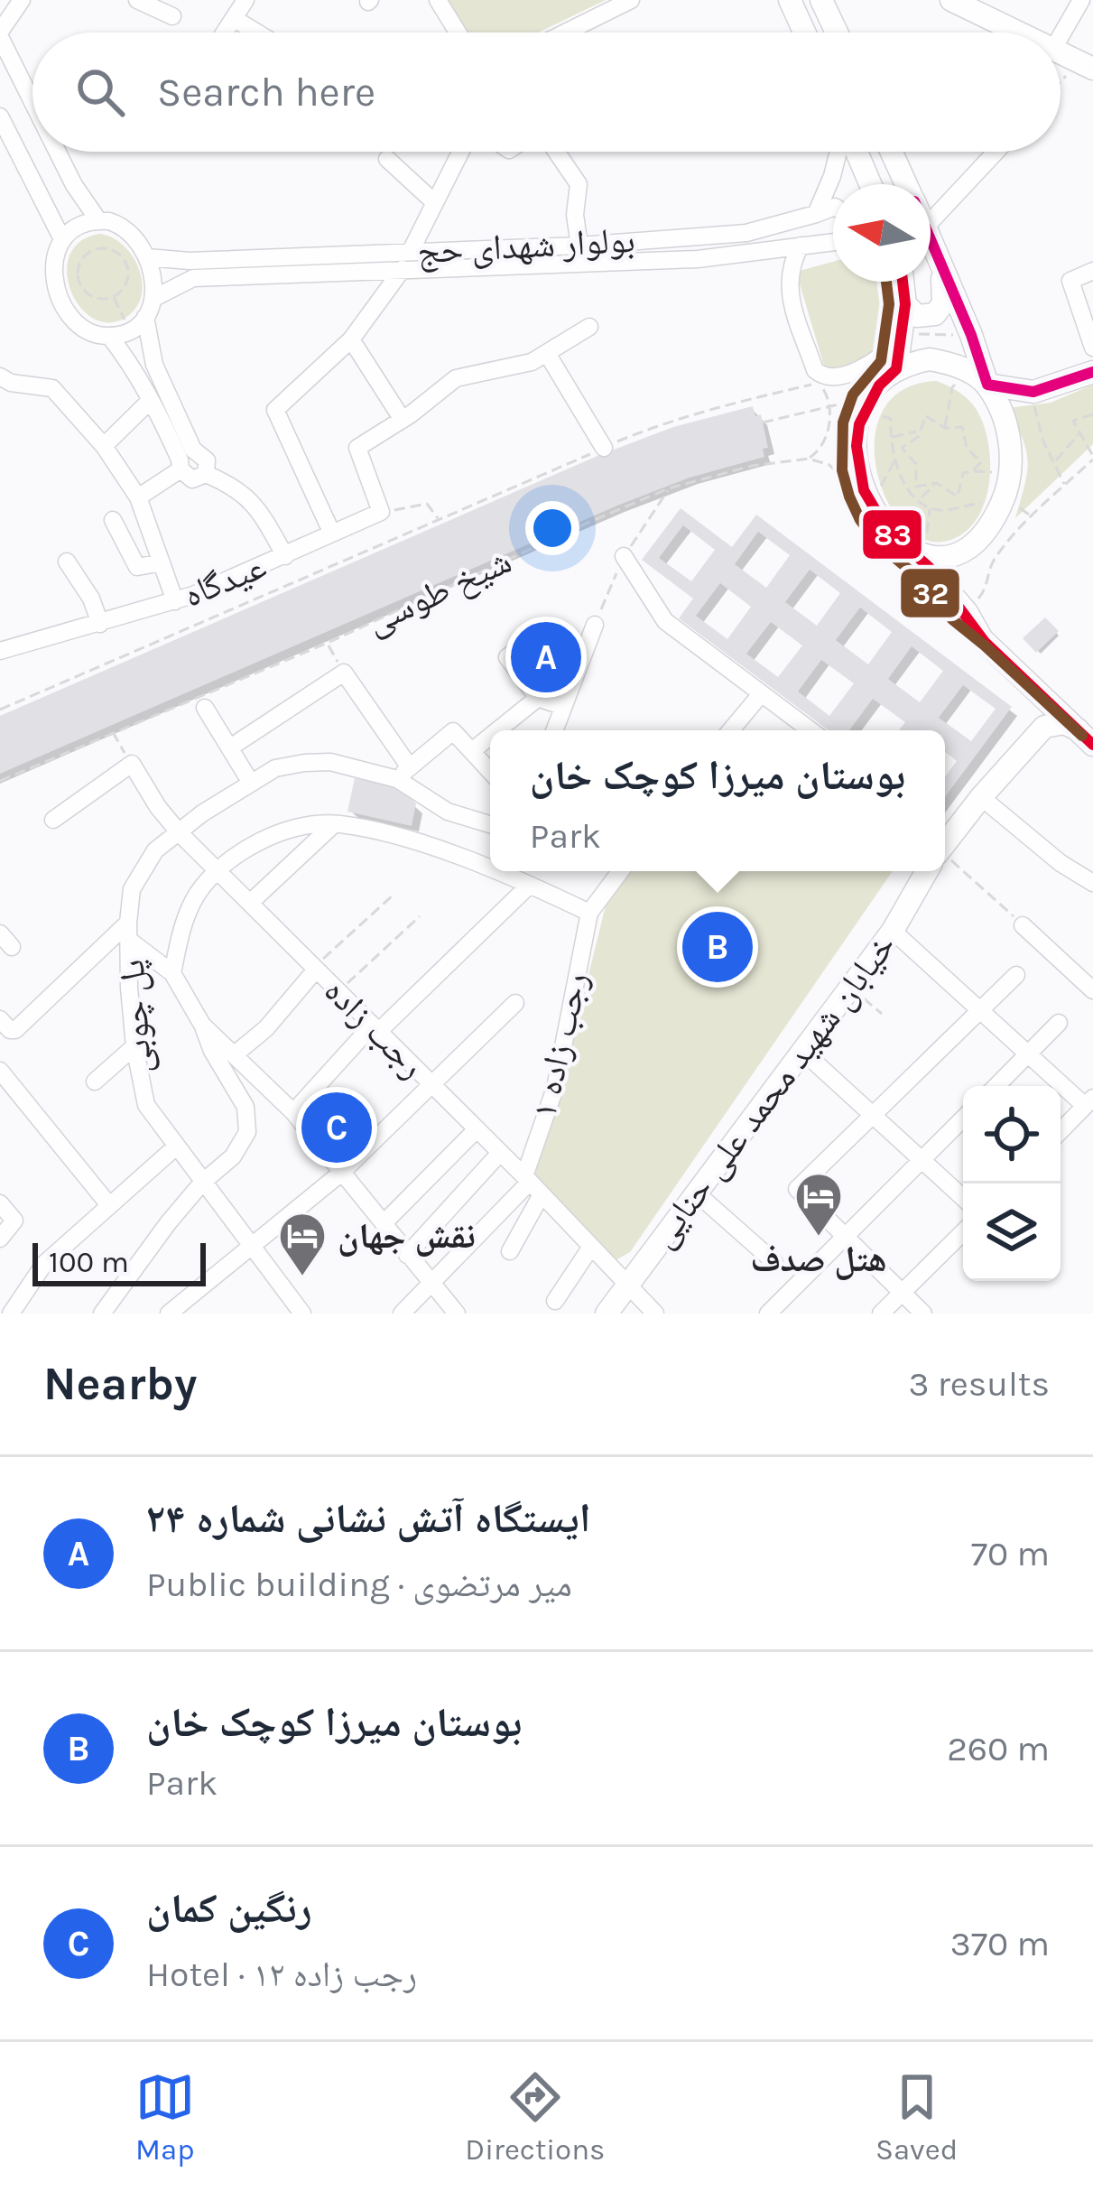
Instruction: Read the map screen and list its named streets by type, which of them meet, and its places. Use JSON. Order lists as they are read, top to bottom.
{
  "streets": {
    "main road": ["خیابان شهید محمد علی حنایی"],
    "street": [
      "بولوار شهدای حج",
      "عیدگاه",
      "پل چوبی",
      "رجب زاده",
      "رجب زاده ۱"
    ],
    "path": ["شیخ طوسی"]
  },
  "crossings": [
    ["پل چوبی", "رجب زاده"],
    ["رجب زاده", "رجب زاده ۱"],
    ["رجب زاده", "خیابان شهید محمد علی حنایی"]
  ],
  "places": {
    "hotel": ["هتل صدف", "نقش جهان"]
  },
  "lines": ["transit line 83", "transit line 32"],
  "scale_bar": "100 m",
  "north": "left",
  "page": {
    "search": "Search here",
    "pins": ["A", "B", "C"],
    "popup": ["بوستان میرزا کوچک خان", "Park"],
    "scale": "100 m",
    "heading": ["Nearby", "3 results"],
    "list": [
      {
        "mark": "A",
        "name": "ایستگاه آتش نشانی شماره ۲۴",
        "note": "Public building · میر مرتضوی",
        "value": "70 m"
      },
      {
        "mark": "B",
        "name": "بوستان میرزا کوچک خان",
        "note": "Park",
        "value": "260 m"
      },
      {
        "mark": "C",
        "name": "رنگین کمان",
        "note": "Hotel · رجب زاده ۱۲",
        "value": "370 m"
      }
    ],
    "nav": ["Map", "Directions", "Saved"]
  }
}
